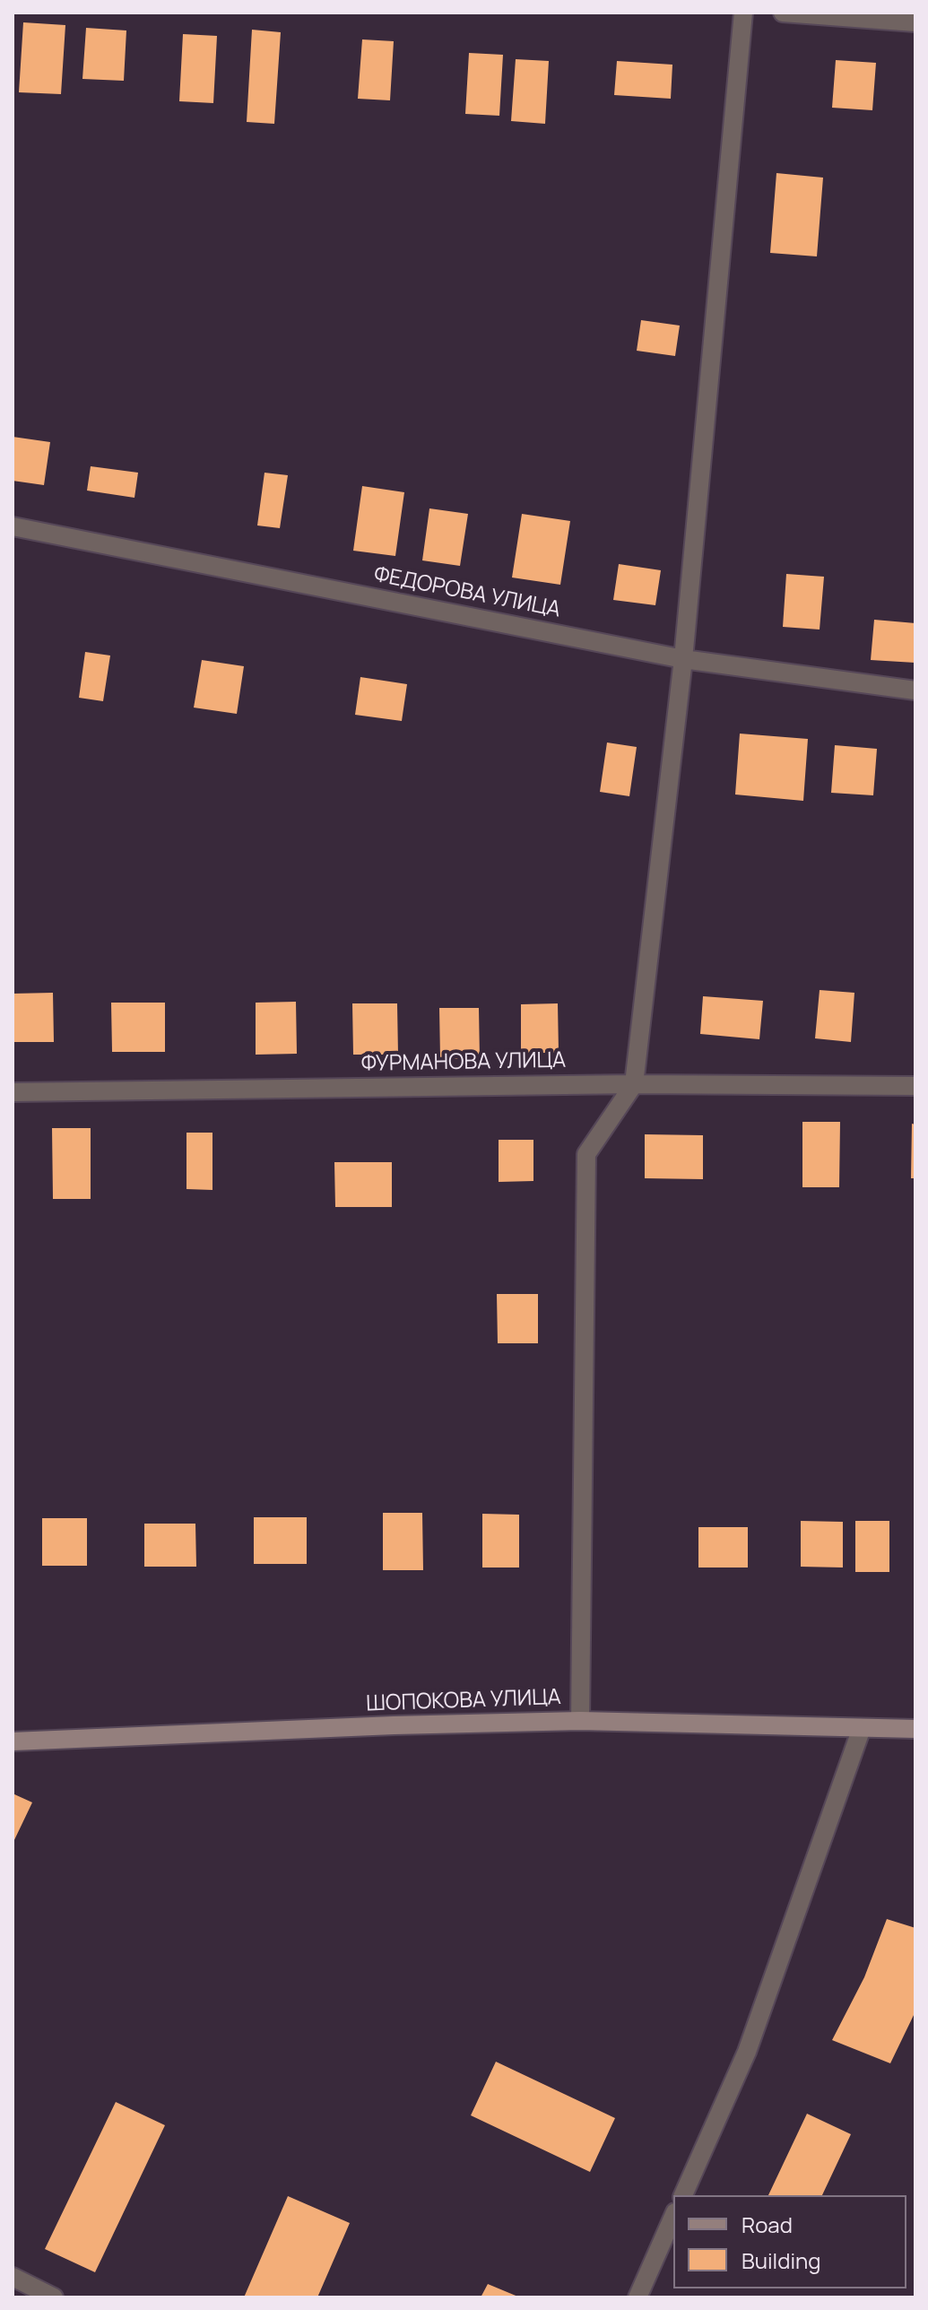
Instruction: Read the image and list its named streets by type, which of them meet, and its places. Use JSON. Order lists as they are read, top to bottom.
{
  "streets": {
    "street": ["ФЕДОРОВА УЛИЦА", "ФУРМАНОВА УЛИЦА", "ШОПОКОВА УЛИЦА"]
  },
  "legend": ["Road", "Building"]
}
